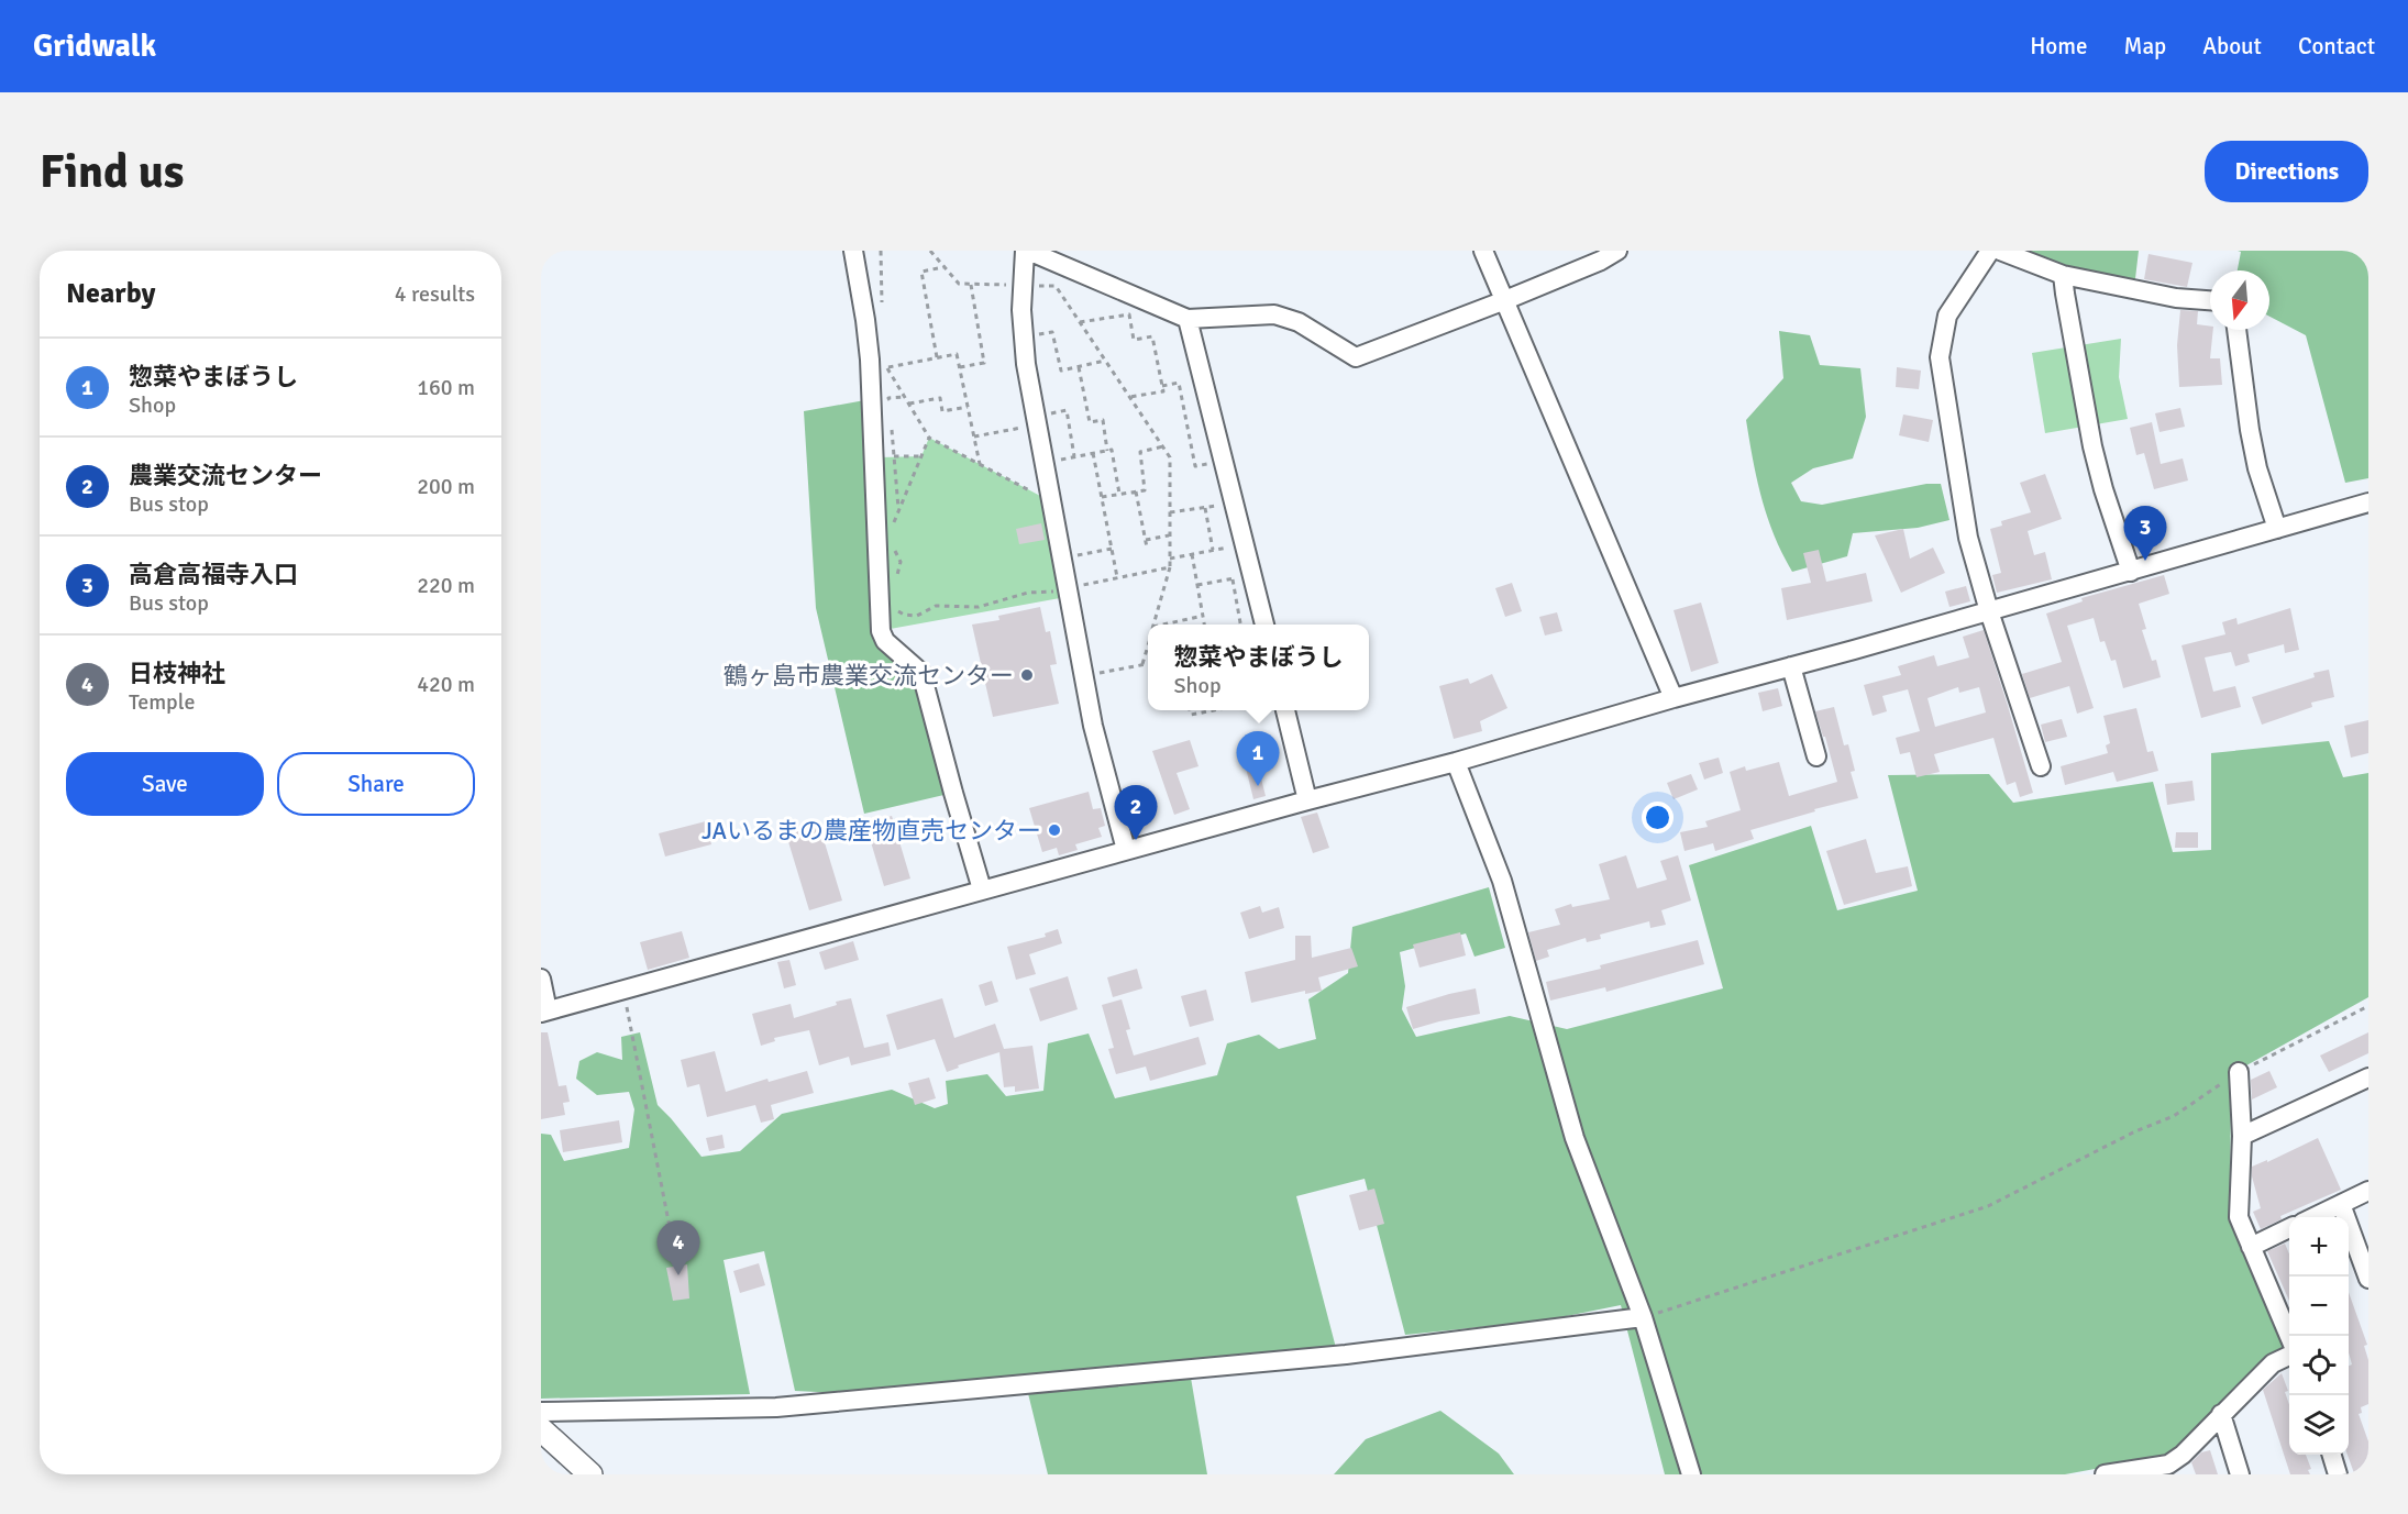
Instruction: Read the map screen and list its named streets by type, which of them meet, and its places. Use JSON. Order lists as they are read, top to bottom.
{
  "places": ["鶴ヶ島市農業交流センター", "JAいるまの農産物直売センター"],
  "north": "bottom",
  "page": {
    "header": "Gridwalk",
    "nav": [
      "Home",
      "Map",
      "About",
      "Contact"
    ],
    "buttons": [
      "Directions",
      ["Save", "Share"]
    ],
    "title": "Find us",
    "heading": ["Nearby", "4 results"],
    "list": [
      {
        "mark": "1",
        "name": "惣菜やまぼうし",
        "note": "Shop",
        "value": "160 m"
      },
      {
        "mark": "2",
        "name": "農業交流センター",
        "note": "Bus stop",
        "value": "200 m"
      },
      {
        "mark": "3",
        "name": "高倉高福寺入口",
        "note": "Bus stop",
        "value": "220 m"
      },
      {
        "mark": "4",
        "name": "日枝神社",
        "note": "Temple",
        "value": "420 m"
      }
    ],
    "pins": [
      "3",
      "1",
      "2",
      "4"
    ],
    "popup": ["惣菜やまぼうし", "Shop"],
    "map_buttons": ["+", "−"]
  }
}
